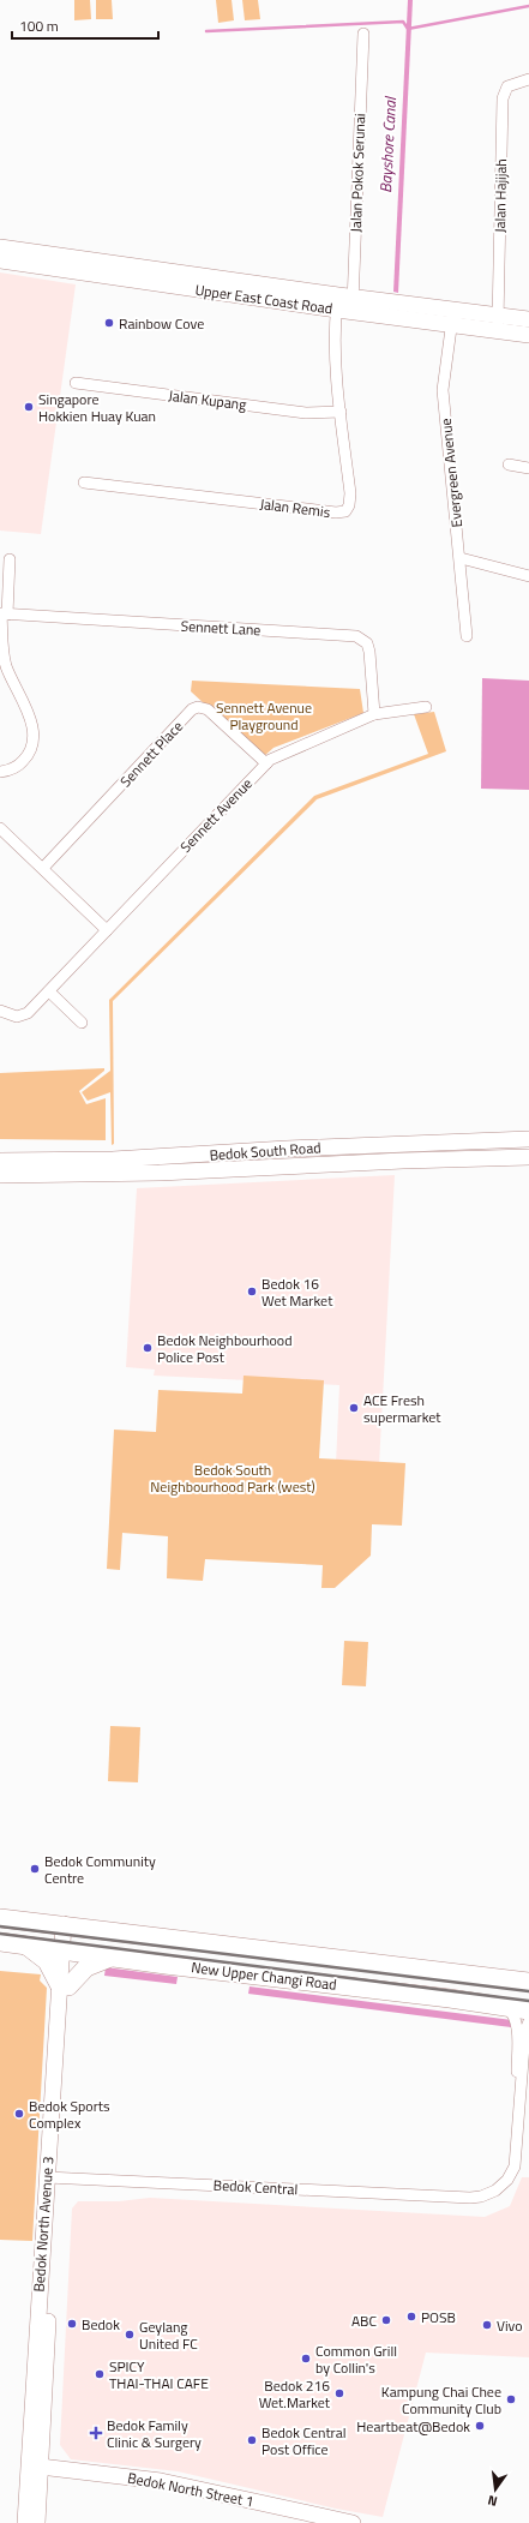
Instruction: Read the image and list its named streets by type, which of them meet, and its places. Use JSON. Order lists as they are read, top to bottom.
{
  "streets": {
    "main road": [
      "Upper East Coast Road",
      "Bedok South Road",
      "New Upper Changi Road",
      "Bedok North Avenue 3",
      "Bedok North Street 1"
    ],
    "street": [
      "Jalan Pokok Serunai",
      "Jalan Hajijah",
      "Jalan Kupang",
      "Evergreen Avenue",
      "Jalan Remis",
      "Sennett Lane",
      "Sennett Place",
      "Sennett Avenue",
      "Bedok Central"
    ]
  },
  "crossings": [
    ["Jalan Pokok Serunai", "Upper East Coast Road"],
    ["Jalan Pokok Serunai", "Jalan Remis"],
    ["Jalan Hajijah", "Upper East Coast Road"],
    ["Upper East Coast Road", "Evergreen Avenue"],
    ["Upper East Coast Road", "Jalan Remis"],
    ["Jalan Kupang", "Jalan Remis"],
    ["Sennett Lane", "Sennett Avenue"],
    ["Sennett Place", "Sennett Avenue"],
    ["New Upper Changi Road", "Bedok Central"],
    ["New Upper Changi Road", "Bedok North Avenue 3"],
    ["Bedok Central", "Bedok North Avenue 3"],
    ["Bedok North Avenue 3", "Bedok North Street 1"]
  ],
  "water": ["Bayshore Canal"],
  "parks": ["Sennett Avenue Playground", "Bedok South Neighbourhood Park (west)"],
  "places": {
    "other": [
      "Rainbow Cove",
      "Singapore Hokkien Huay Kuan",
      "Bedok 16 Wet Market",
      "Bedok Neighbourhood Police Post",
      "ACE Fresh supermarket",
      "Bedok Community Centre",
      "Bedok Sports Complex",
      "POSB",
      "ABC",
      "Bedok",
      "Vivo",
      "Geylang United FC",
      "Common Grill by Collin's",
      "SPICY THAI-THAI CAFE",
      "Bedok 216 Wet.Market",
      "Kampung Chai Chee Community Club",
      "Heartbeat@Bedok",
      "Bedok Central Post Office"
    ],
    "health": ["Bedok Family Clinic & Surgery"]
  },
  "scale_bar": "100 m",
  "north": "bottom"
}
